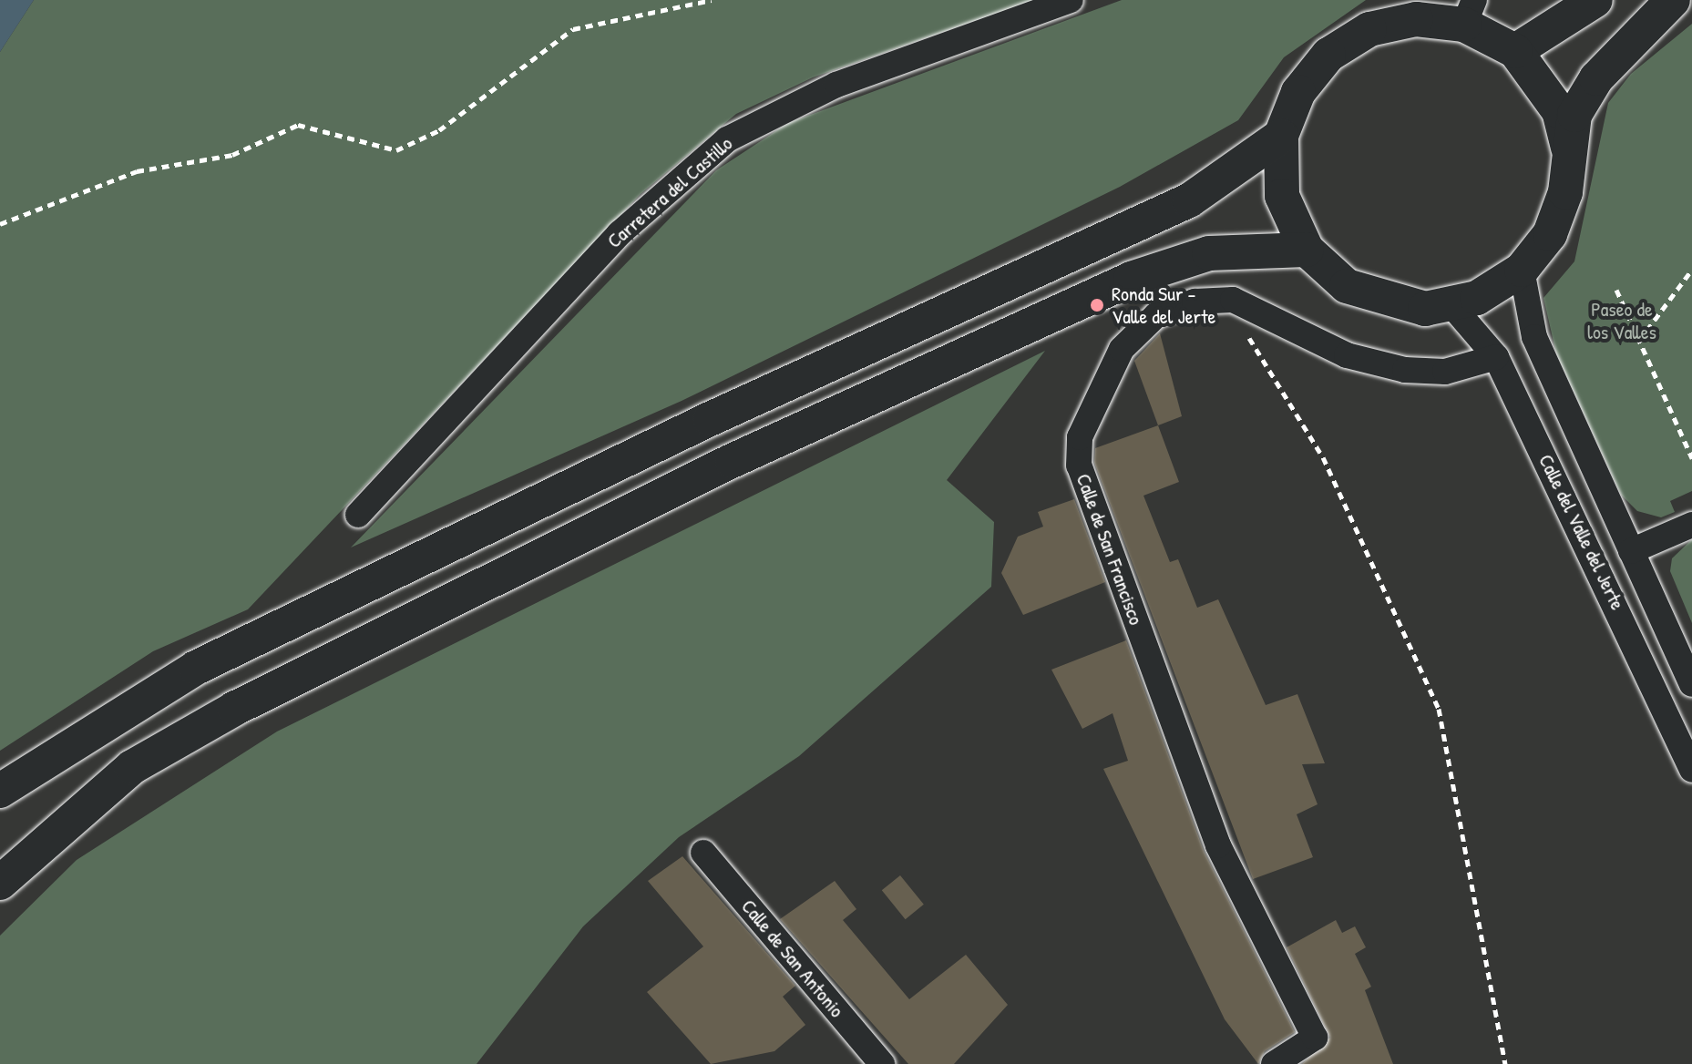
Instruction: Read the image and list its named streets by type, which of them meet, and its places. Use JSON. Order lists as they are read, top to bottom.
{
  "streets": {
    "street": [
      "Carretera del Castillo",
      "Calle del Valle del Jerte",
      "Calle de San Francisco",
      "Calle de San Antonio"
    ]
  },
  "crossings": [
    ["Calle del Valle del Jerte", "Calle de San Francisco"]
  ],
  "parks": ["Paseo de los Valles"],
  "places": ["Ronda Sur - Valle del Jerte"]
}
